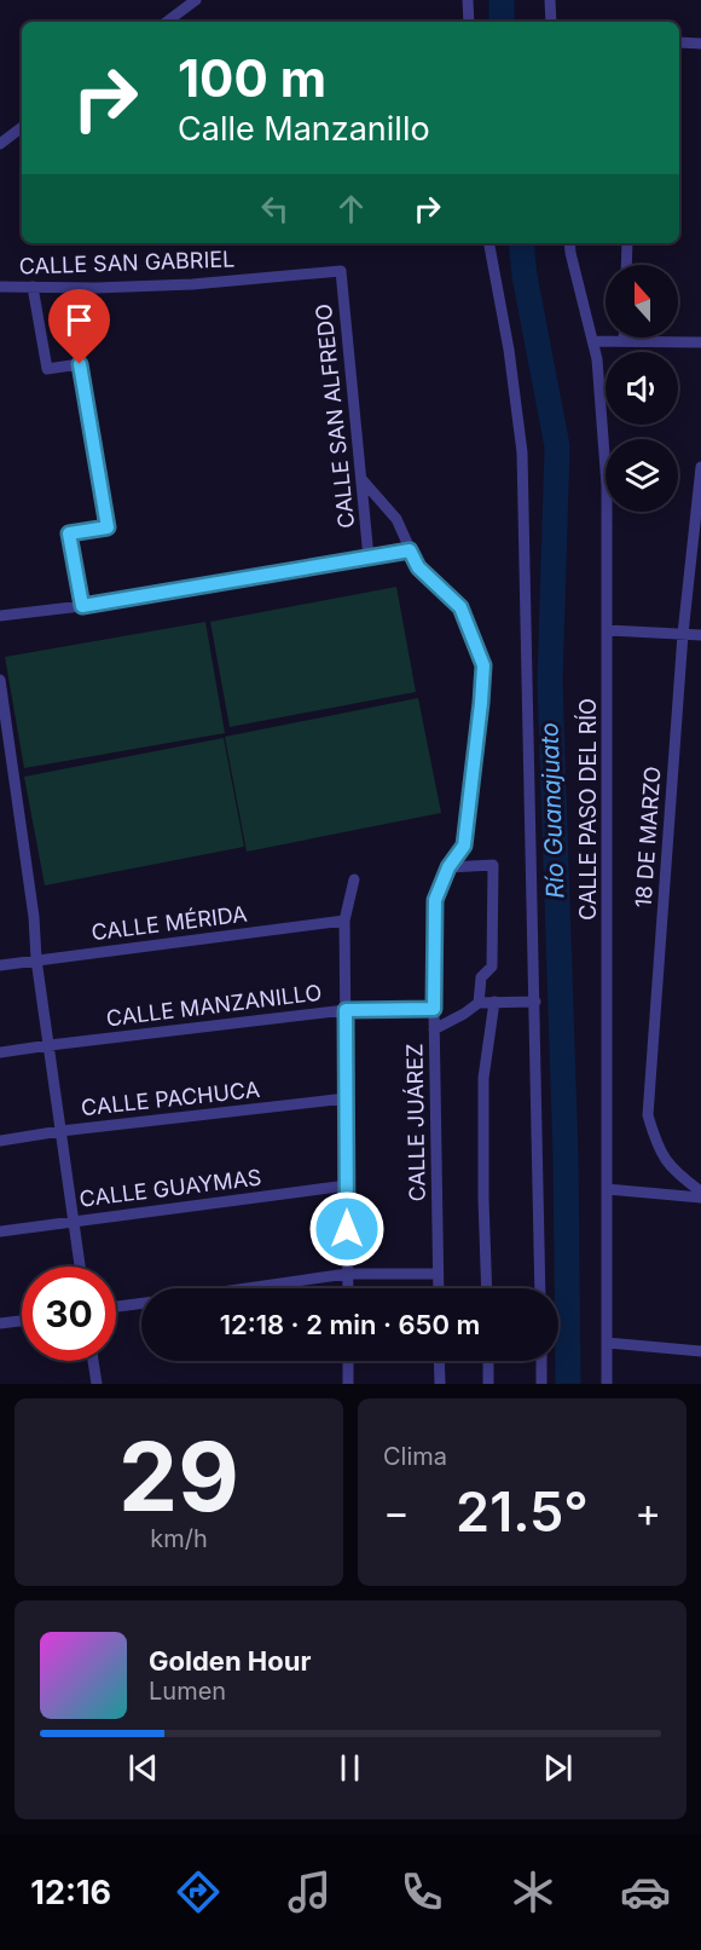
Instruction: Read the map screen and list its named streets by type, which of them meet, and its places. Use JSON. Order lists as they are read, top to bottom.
{
  "streets": {
    "street": [
      "CALLE SAN GABRIEL",
      "CALLE SAN ALFREDO",
      "CALLE PASO DEL RÍO",
      "18 DE MARZO",
      "CALLE MÉRIDA",
      "CALLE MANZANILLO",
      "CALLE PACHUCA",
      "CALLE JUÁREZ",
      "CALLE GUAYMAS"
    ]
  },
  "crossings": [
    ["CALLE SAN GABRIEL", "CALLE SAN ALFREDO"],
    ["CALLE MANZANILLO", "CALLE JUÁREZ"]
  ],
  "water": ["Río Guanajuato"],
  "north": "top",
  "page": {
    "turn": ["100 m", "Calle Manzanillo"],
    "limit": "30",
    "trip": "12:18 · 2 min · 650 m",
    "tile": [
      ["29", "km/h"],
      "Clima"
    ],
    "heat": ["−", "21.5°", "+"],
    "song": ["Golden Hour", "Lumen"],
    "tabs": "12:16"
  }
}
